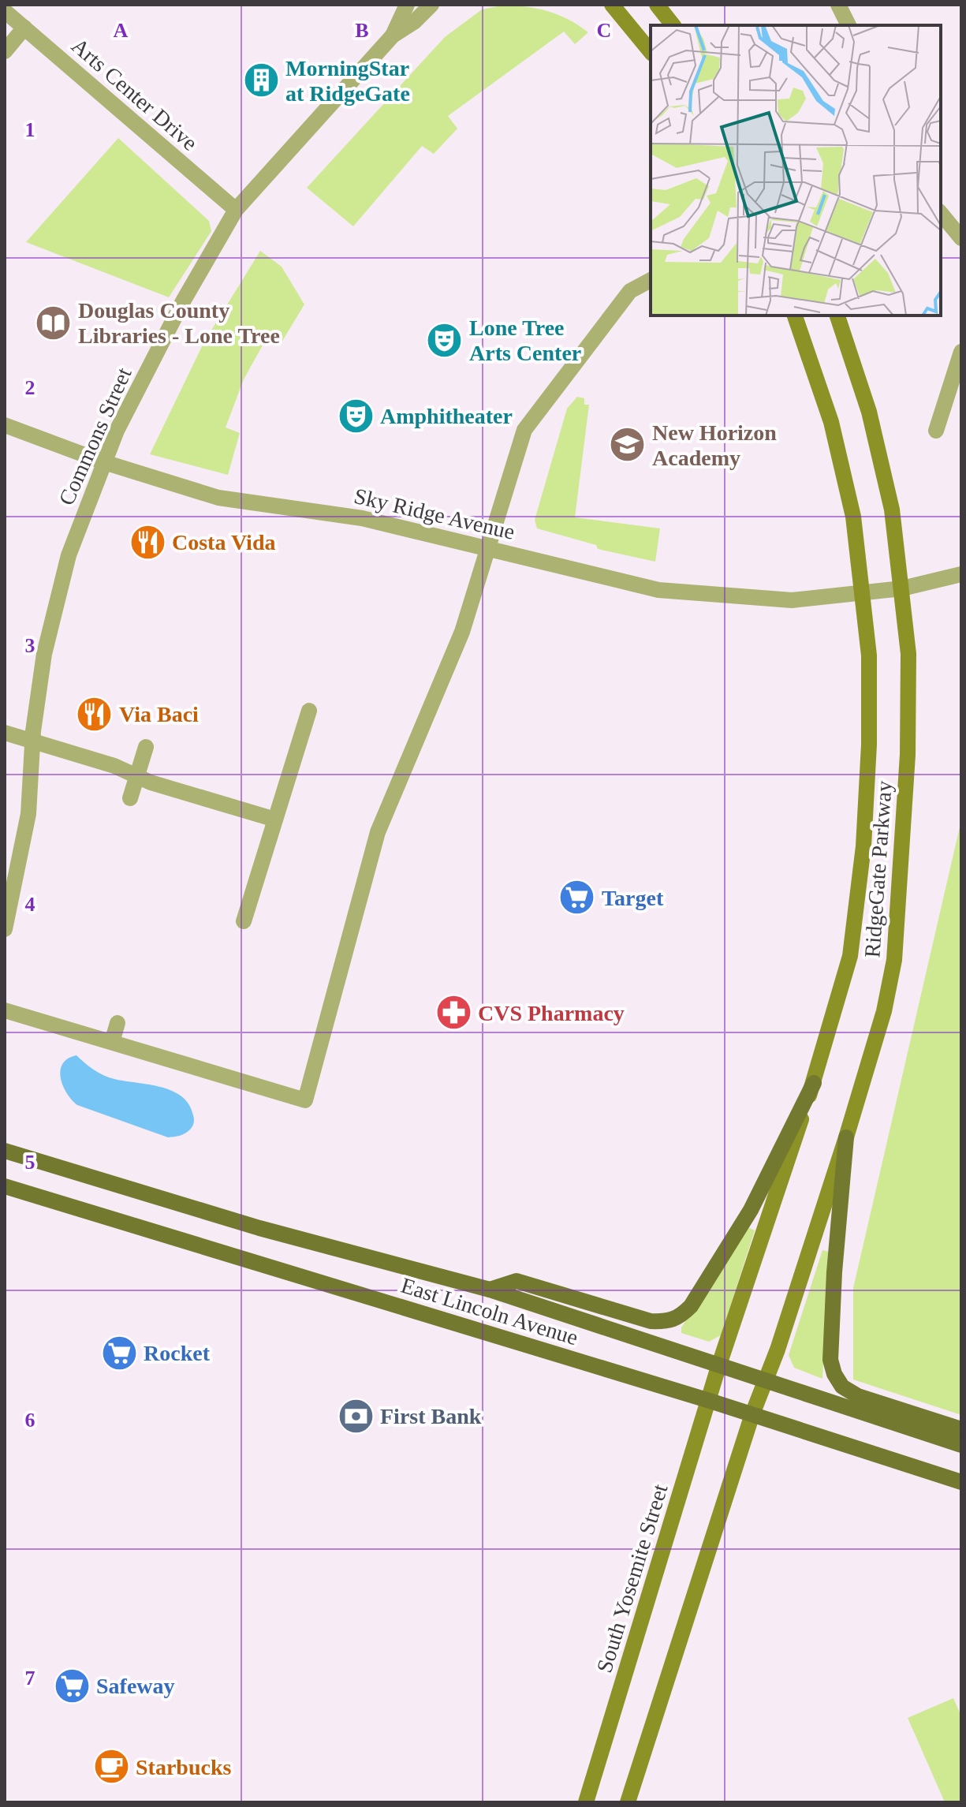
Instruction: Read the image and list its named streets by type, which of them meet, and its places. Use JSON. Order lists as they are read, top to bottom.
{
  "streets": {
    "main road": ["RidgeGate Parkway", "East Lincoln Avenue", "South Yosemite Street"],
    "street": ["Arts Center Drive", "Commons Street", "Sky Ridge Avenue"]
  },
  "crossings": [
    ["Arts Center Drive", "Commons Street"],
    ["Commons Street", "Sky Ridge Avenue"],
    ["Sky Ridge Avenue", "RidgeGate Parkway"],
    ["RidgeGate Parkway", "East Lincoln Avenue"],
    ["RidgeGate Parkway", "South Yosemite Street"],
    ["East Lincoln Avenue", "South Yosemite Street"]
  ],
  "places": {
    "building": ["MorningStar at RidgeGate"],
    "library": ["Douglas County Libraries - Lone Tree"],
    "theatre": ["Lone Tree Arts Center", "Amphitheater"],
    "school or university": ["New Horizon Academy"],
    "restaurant": ["Costa Vida", "Via Baci"],
    "supermarket": ["Target", "Rocket", "Safeway"],
    "pharmacy": ["CVS Pharmacy"],
    "bank": ["First Bank"],
    "cafe": ["Starbucks"]
  },
  "grid": {
    "columns": ["A", "B", "C"],
    "rows": [
      "1",
      "2",
      "3",
      "4",
      "5",
      "6",
      "7"
    ]
  }
}
